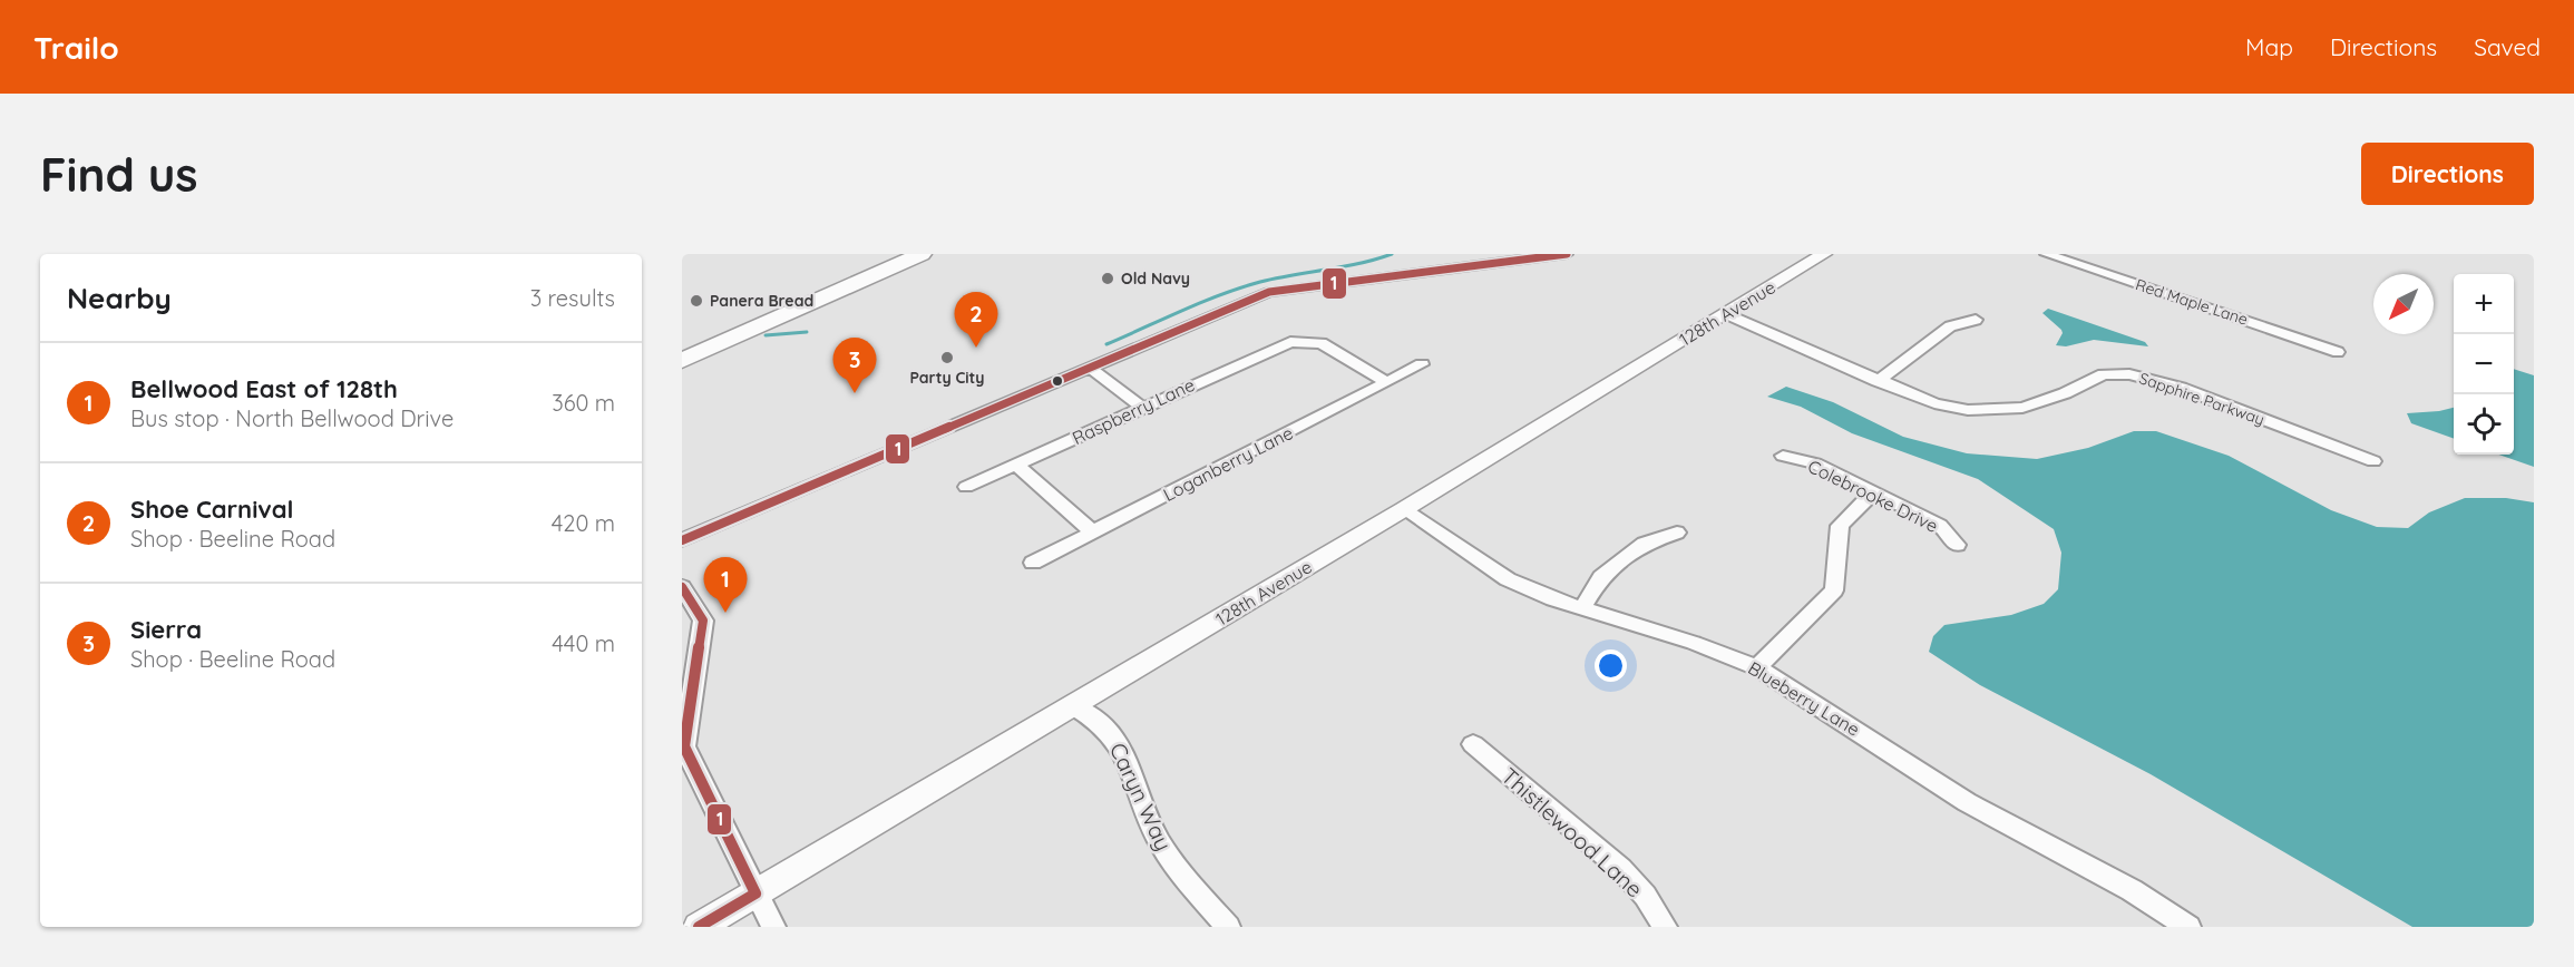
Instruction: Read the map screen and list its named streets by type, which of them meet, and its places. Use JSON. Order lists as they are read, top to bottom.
{
  "streets": {
    "street": [
      "Red Maple Lane",
      "128th Avenue",
      "Sapphire Parkway",
      "Raspberry Lane",
      "Loganberry Lane",
      "Colebrooke Drive",
      "Blueberry Lane",
      "Caryn Way",
      "Thistlewood Lane"
    ]
  },
  "crossings": [
    ["128th Avenue", "Sapphire Parkway"],
    ["128th Avenue", "Blueberry Lane"],
    ["128th Avenue", "Caryn Way"],
    ["Raspberry Lane", "Loganberry Lane"]
  ],
  "places": ["Old Navy", "Panera Bread", "Party City"],
  "lines": ["transit line 1"],
  "north": "bottom left",
  "page": {
    "header": "Trailo",
    "nav": ["Map", "Directions", "Saved"],
    "buttons": "Directions",
    "title": "Find us",
    "heading": ["Nearby", "3 results"],
    "map_buttons": ["+", "−"],
    "pins": ["2", "3", "1"],
    "list": [
      {
        "mark": "1",
        "name": "Bellwood East of 128th",
        "note": "Bus stop · North Bellwood Drive",
        "value": "360 m"
      },
      {
        "mark": "2",
        "name": "Shoe Carnival",
        "note": "Shop · Beeline Road",
        "value": "420 m"
      },
      {
        "mark": "3",
        "name": "Sierra",
        "note": "Shop · Beeline Road",
        "value": "440 m"
      }
    ]
  }
}
